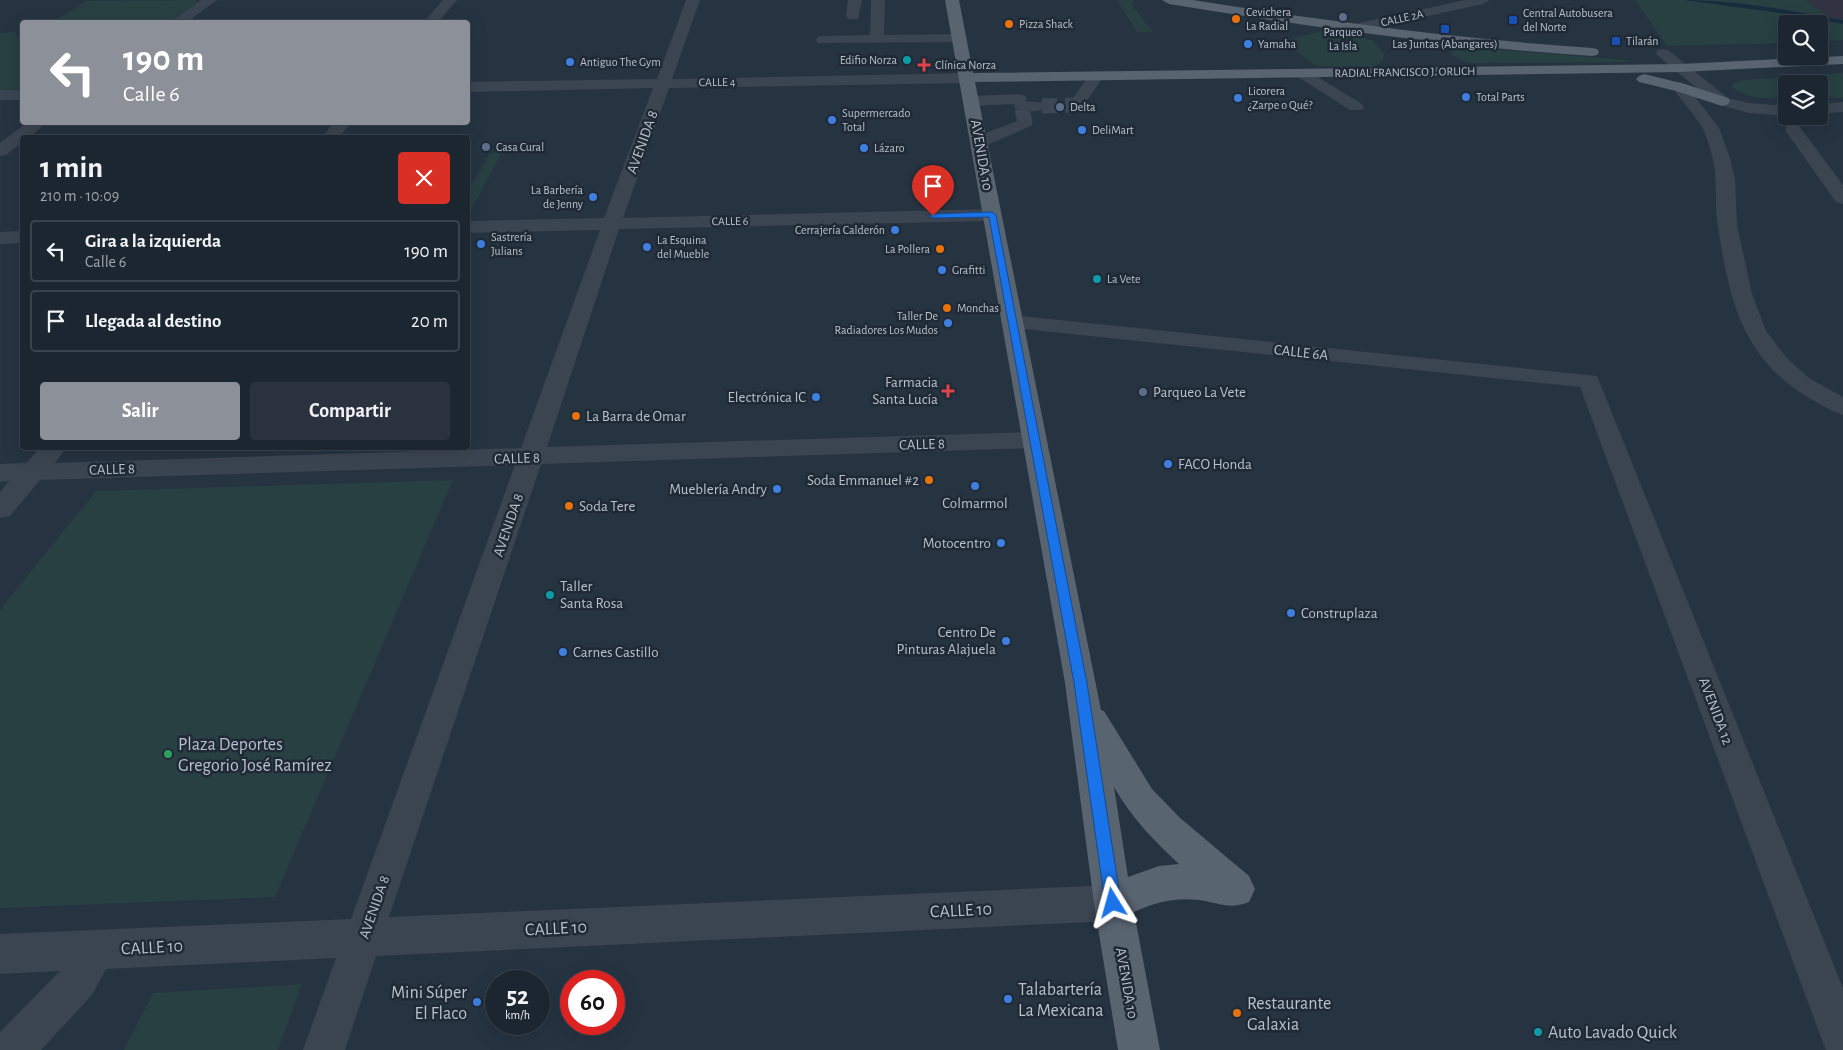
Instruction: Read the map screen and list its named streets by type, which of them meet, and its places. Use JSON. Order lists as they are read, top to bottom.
{
  "streets": {
    "main road": ["RADIAL FRANCISCO J. ORLICH", "AVENIDA 10"],
    "street": [
      "CALLE 2A",
      "CALLE 4",
      "AVENIDA 8",
      "CALLE 6",
      "CALLE 6A",
      "CALLE 8",
      "AVENIDA 12",
      "CALLE 10"
    ]
  },
  "crossings": [
    ["CALLE 2A", "RADIAL FRANCISCO J. ORLICH"],
    ["RADIAL FRANCISCO J. ORLICH", "CALLE 4"],
    ["RADIAL FRANCISCO J. ORLICH", "AVENIDA 10"],
    ["CALLE 4", "AVENIDA 8"],
    ["CALLE 4", "AVENIDA 10"],
    ["AVENIDA 8", "CALLE 6"],
    ["AVENIDA 8", "CALLE 8"],
    ["AVENIDA 8", "CALLE 10"],
    ["AVENIDA 10", "CALLE 6"],
    ["AVENIDA 10", "CALLE 6A"],
    ["AVENIDA 10", "CALLE 8"],
    ["AVENIDA 10", "CALLE 10"],
    ["CALLE 6A", "AVENIDA 12"]
  ],
  "places": {
    "other": [
      "Parqueo La Isla",
      "Cevichera La Radial",
      "Pizza Shack",
      "Yamaha",
      "Edifio Norza",
      "Antiguo The Gym",
      "Total Parts",
      "Licorera ¿Zarpe o Qué?",
      "Delta",
      "Supermercado Total",
      "DeliMart",
      "Casa Cural",
      "Lázaro",
      "La Barbería de Jenny",
      "Cerrajería Calderón",
      "Sastrería Julians",
      "La Esquina del Mueble",
      "La Pollera",
      "Grafitti",
      "La Vete",
      "Monchas",
      "Taller De Radiadores Los Mudos",
      "Parqueo La Vete",
      "Electrónica IC",
      "La Barra de Omar",
      "FACO Honda",
      "Soda Emmanuel #2",
      "Colmarmol",
      "Mueblería Andry",
      "Soda Tere",
      "Motocentro",
      "Taller Santa Rosa",
      "Construplaza",
      "Centro De Pinturas Alajuela",
      "Carnes Castillo",
      "Plaza Deportes Gregorio José Ramírez",
      "Talabartería La Mexicana",
      "Mini Súper El Flaco",
      "Restaurante Galaxia",
      "Auto Lavado Quick"
    ],
    "transit": ["Central Autobusera del Norte", "Las Juntas (Abangares)", "Tilarán"],
    "health": ["Clínica Norza", "Farmacia Santa Lucía"]
  },
  "page": {
    "turn": ["190 m", "Calle 6"],
    "heading": ["1 min", "210 m · 10:09"],
    "list": [
      {
        "name": "Gira a la izquierda",
        "note": "Calle 6",
        "value": "190 m"
      },
      {
        "name": "Llegada al destino",
        "value": "20 m"
      }
    ],
    "buttons": ["Salir", "Compartir"],
    "speed": "52 km/h",
    "limit": "60"
  }
}
